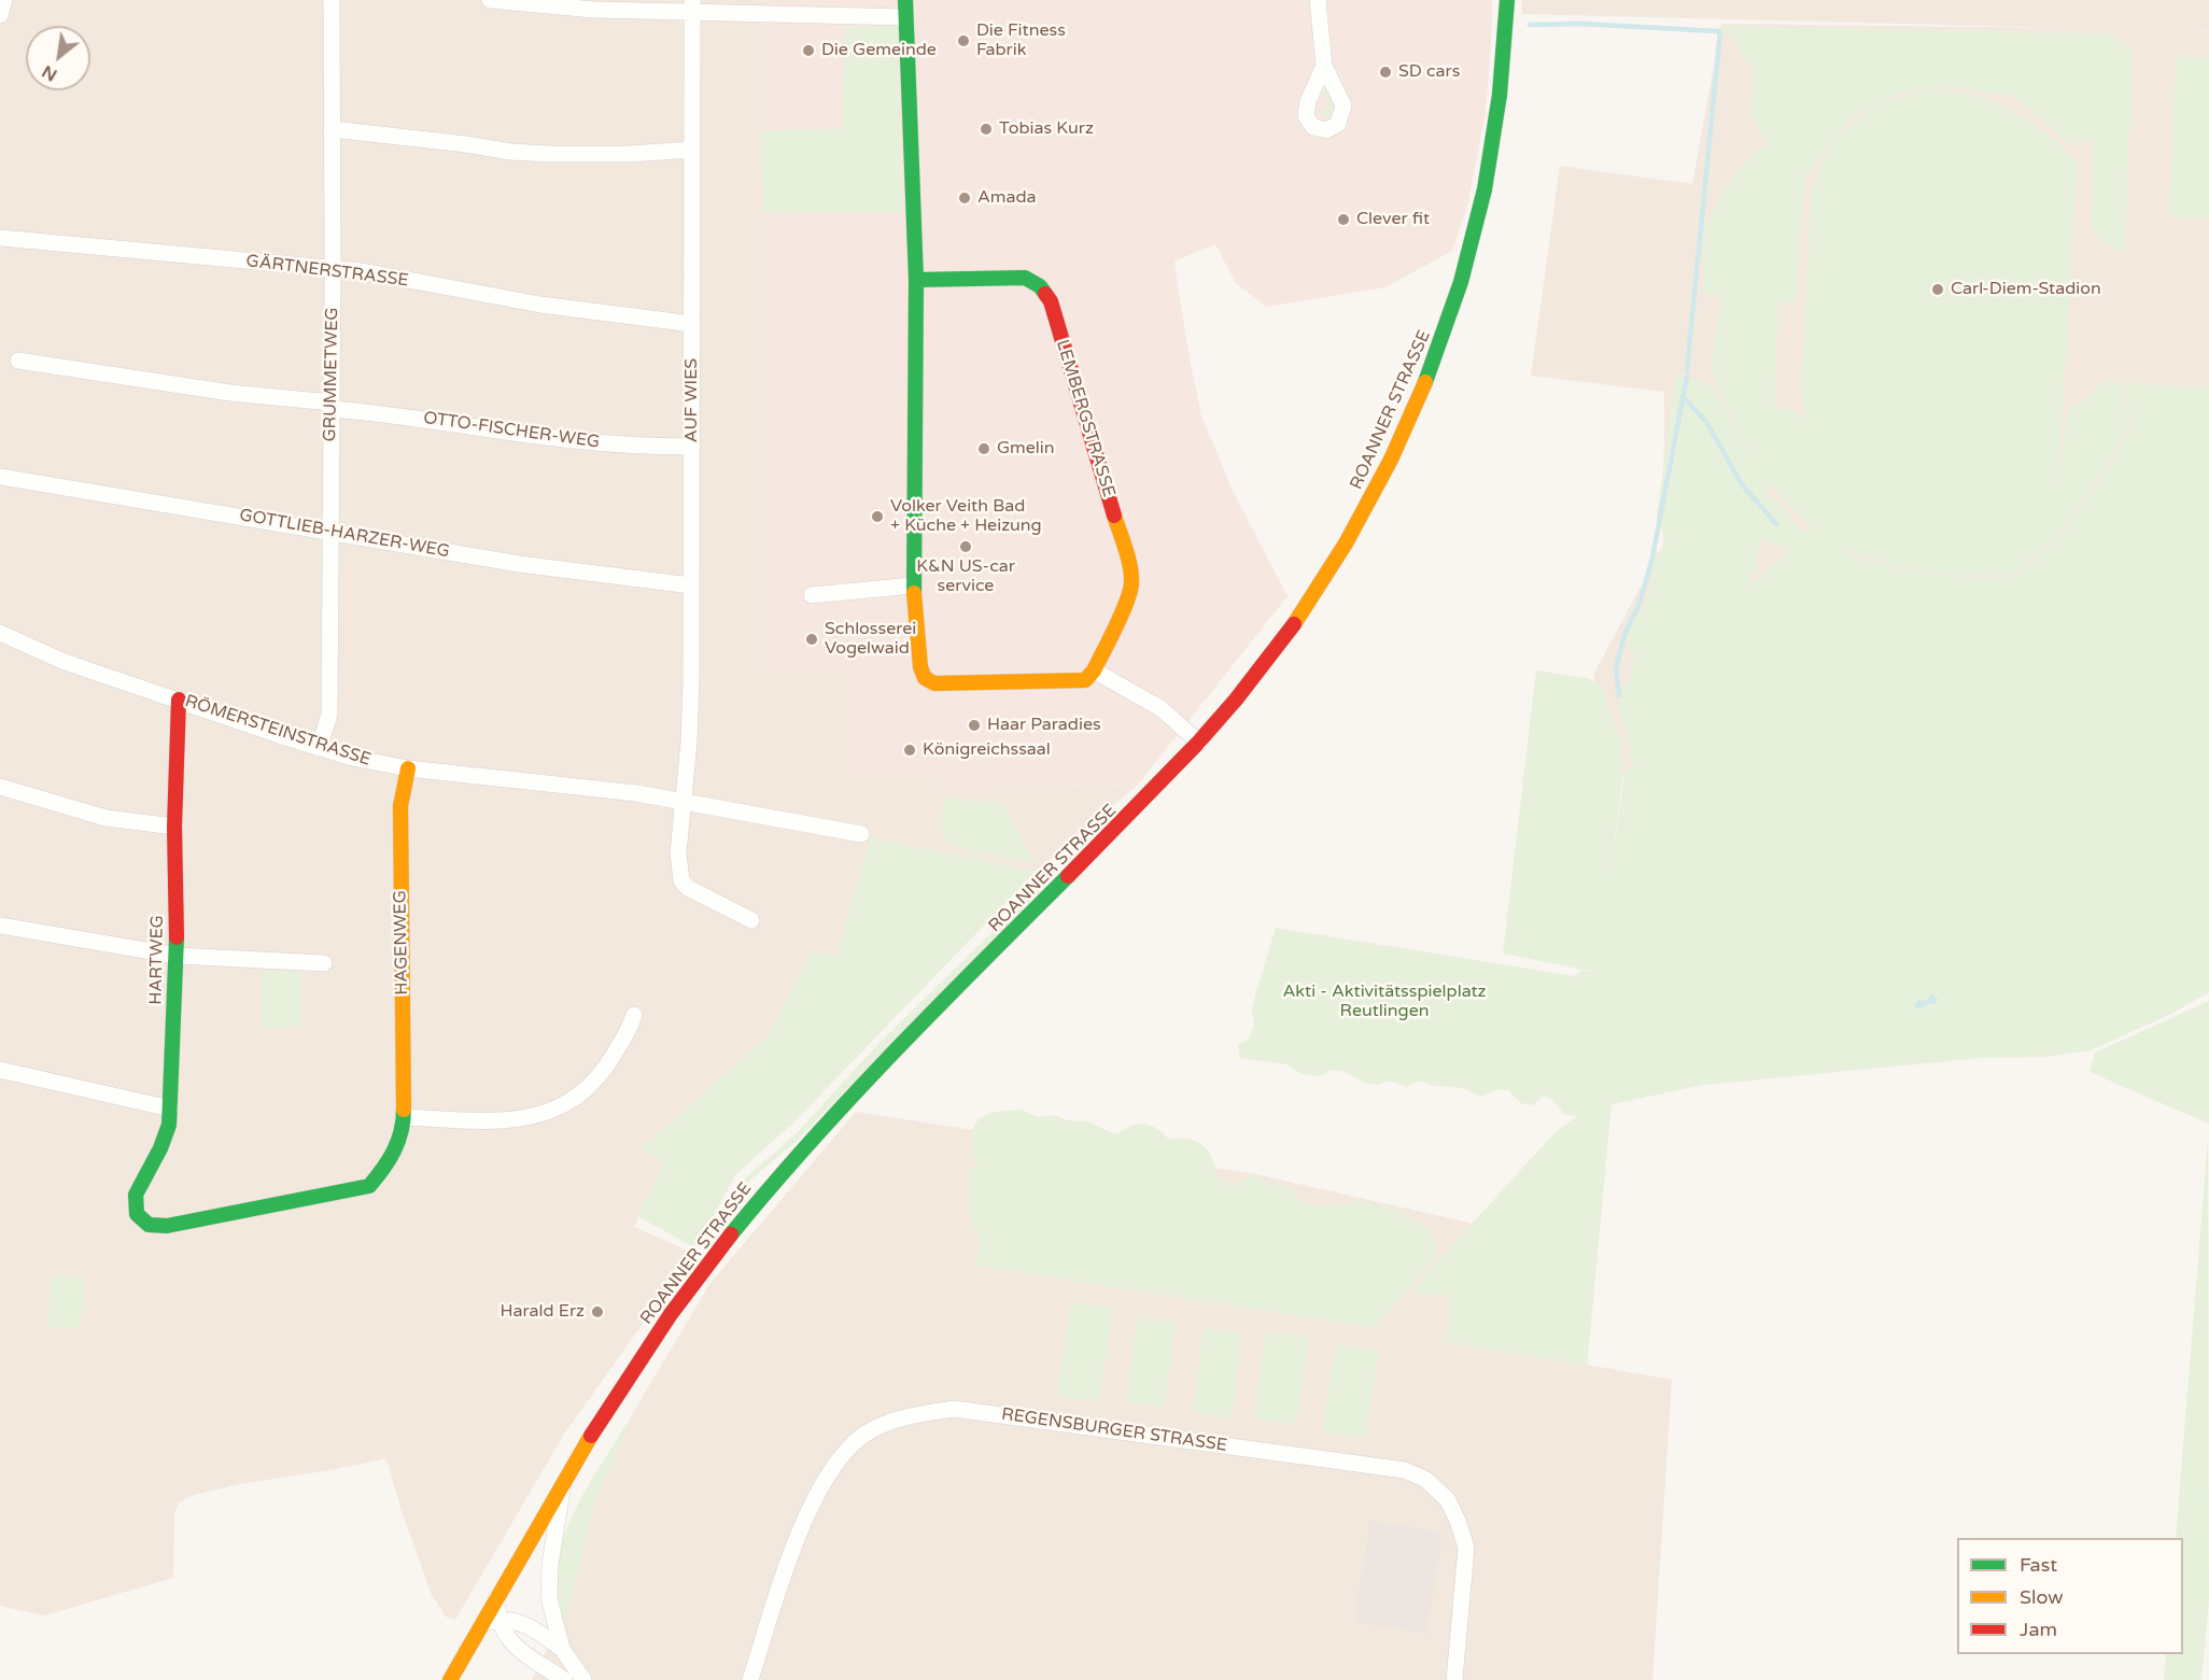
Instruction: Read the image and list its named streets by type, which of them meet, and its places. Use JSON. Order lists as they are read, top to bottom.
{
  "streets": {
    "street": [
      "GÄRTNERSTRASSE",
      "GRUMMETWEG",
      "AUF WIES",
      "ROANNER STRASSE",
      "LEMBERGSTRASSE",
      "OTTO-FISCHER-WEG",
      "GOTTLIEB-HARZER-WEG",
      "RÖMERSTEINSTRASSE",
      "HAGENWEG",
      "HARTWEG",
      "REGENSBURGER STRASSE"
    ]
  },
  "crossings": [
    ["GÄRTNERSTRASSE", "GRUMMETWEG"],
    ["GÄRTNERSTRASSE", "AUF WIES"],
    ["GRUMMETWEG", "OTTO-FISCHER-WEG"],
    ["GRUMMETWEG", "GOTTLIEB-HARZER-WEG"],
    ["GRUMMETWEG", "RÖMERSTEINSTRASSE"],
    ["AUF WIES", "OTTO-FISCHER-WEG"],
    ["AUF WIES", "GOTTLIEB-HARZER-WEG"],
    ["AUF WIES", "RÖMERSTEINSTRASSE"],
    ["RÖMERSTEINSTRASSE", "HAGENWEG"],
    ["RÖMERSTEINSTRASSE", "HARTWEG"],
    ["HAGENWEG", "HARTWEG"]
  ],
  "parks": ["Akti - Aktivitätsspielplatz Reutlingen"],
  "places": [
    "Die Fitness Fabrik",
    "Die Gemeinde",
    "SD cars",
    "Tobias Kurz",
    "Amada",
    "Clever fit",
    "Carl-Diem-Stadion",
    "Gmelin",
    "Volker Veith Bad + Küche + Heizung",
    "K&N US-car service",
    "Schlosserei Vogelwaid",
    "Haar Paradies",
    "Königreichssaal",
    "Harald Erz"
  ],
  "legend": ["Fast", "Slow", "Jam"],
  "north": "bottom left"
}
